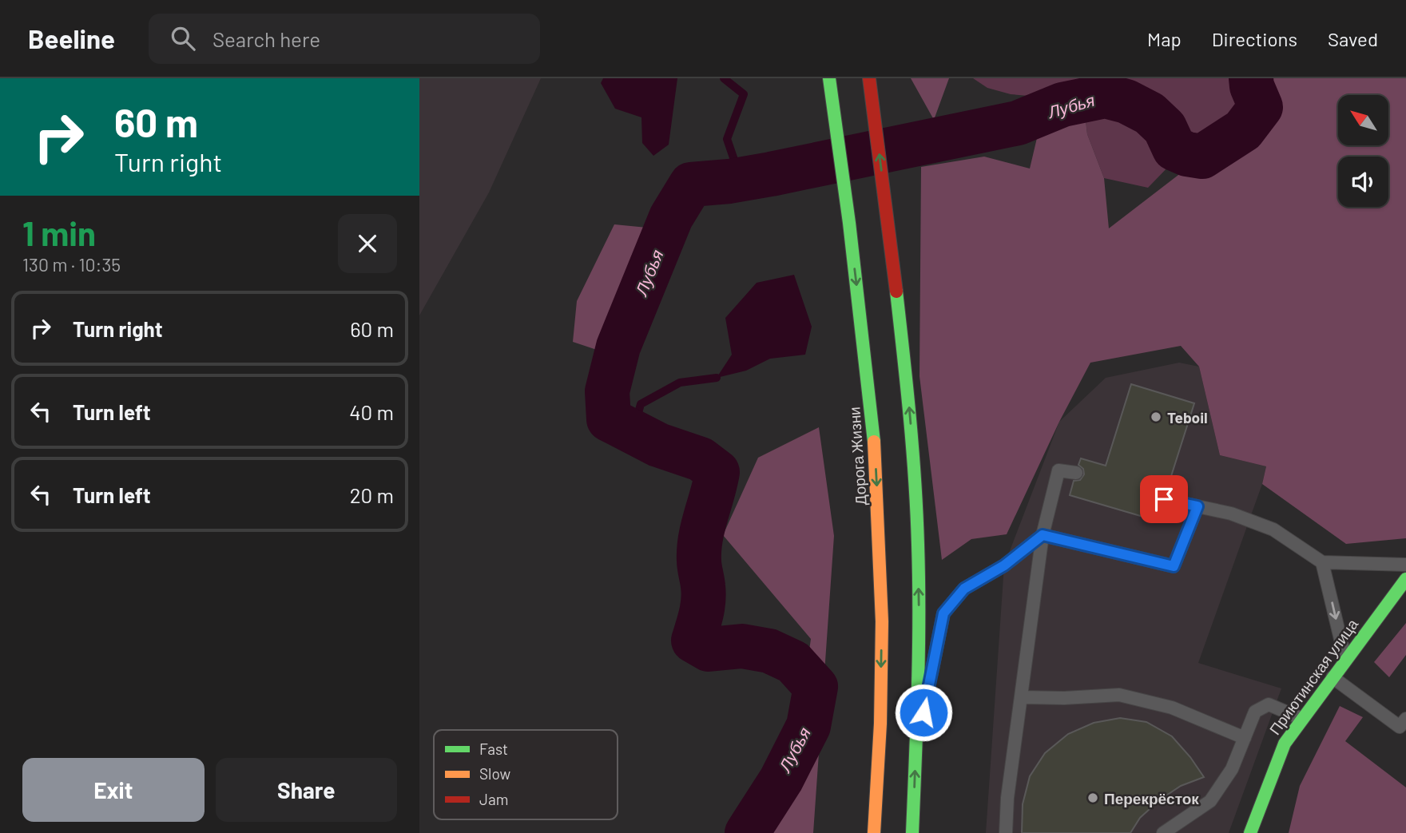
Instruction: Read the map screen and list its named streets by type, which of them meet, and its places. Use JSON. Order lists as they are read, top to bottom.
{
  "streets": {
    "main road": ["Дорога Жизни", "Приютинская улица"]
  },
  "water": ["Лубья"],
  "places": ["Teboil", "Перекрёсток"],
  "legend": ["Fast", "Slow", "Jam"],
  "north": "top left",
  "page": {
    "header": "Beeline",
    "search": "Search here",
    "nav": ["Map", "Directions", "Saved"],
    "turn": ["60 m", "Turn right"],
    "heading": ["1 min", "130 m · 10:35"],
    "list": [
      {
        "name": "Turn right",
        "value": "60 m"
      },
      {
        "name": "Turn left",
        "value": "40 m"
      },
      {
        "name": "Turn left",
        "value": "20 m"
      }
    ],
    "buttons": ["Exit", "Share"]
  }
}
